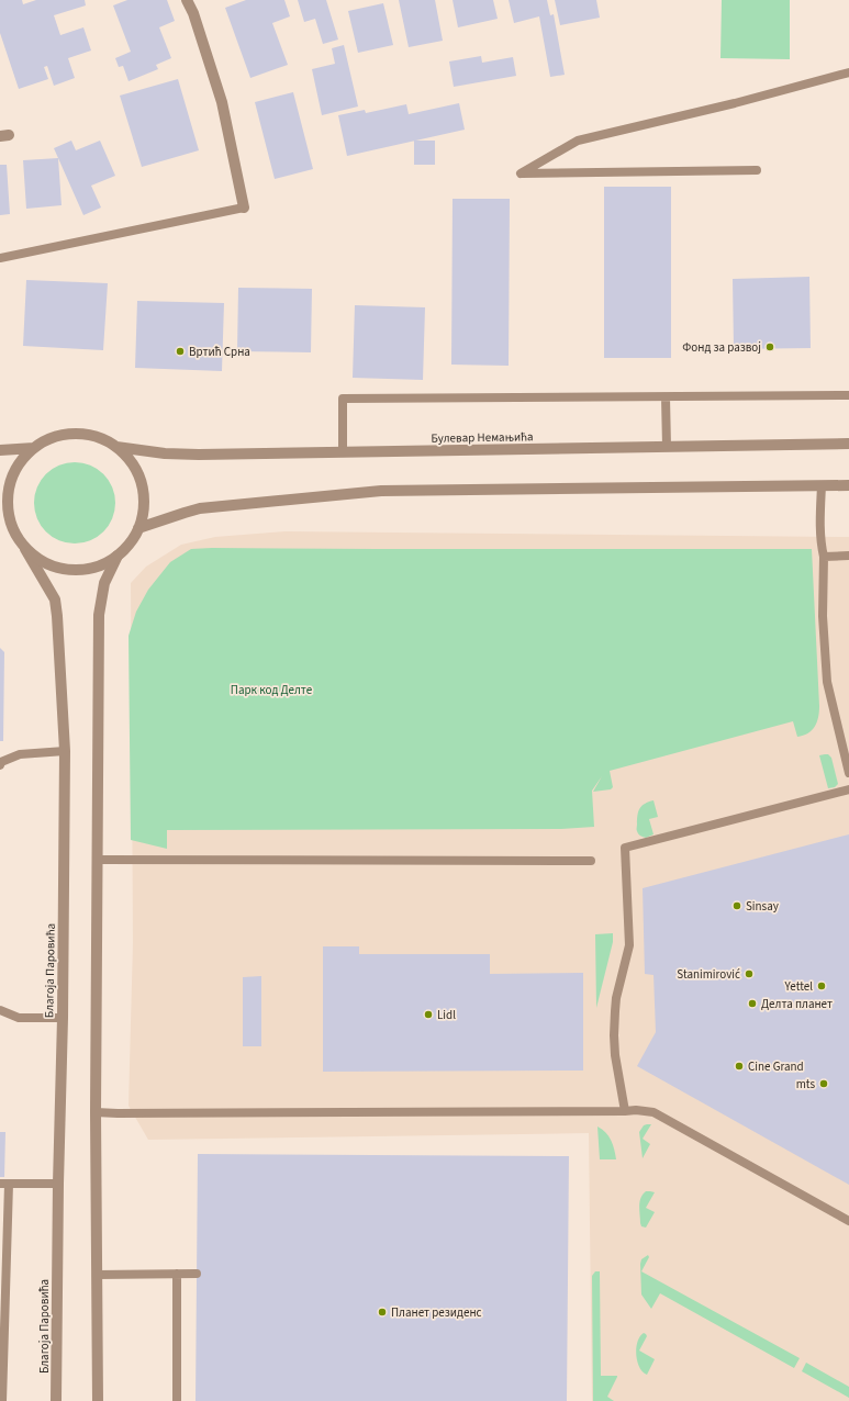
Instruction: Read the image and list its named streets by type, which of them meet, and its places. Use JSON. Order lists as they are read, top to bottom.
{
  "streets": {
    "street": ["Булевар Немањића", "Благоја Паровића"]
  },
  "crossings": [
    ["Булевар Немањића", "Благоја Паровића"]
  ],
  "parks": ["Парк код Делте"],
  "places": [
    "Фонд за развој",
    "Вртић Срна",
    "Sinsay",
    "Stanimirović",
    "Yettel",
    "Делта планет",
    "Lidl",
    "Cine Grand",
    "mts",
    "Планет резиденс"
  ]
}
